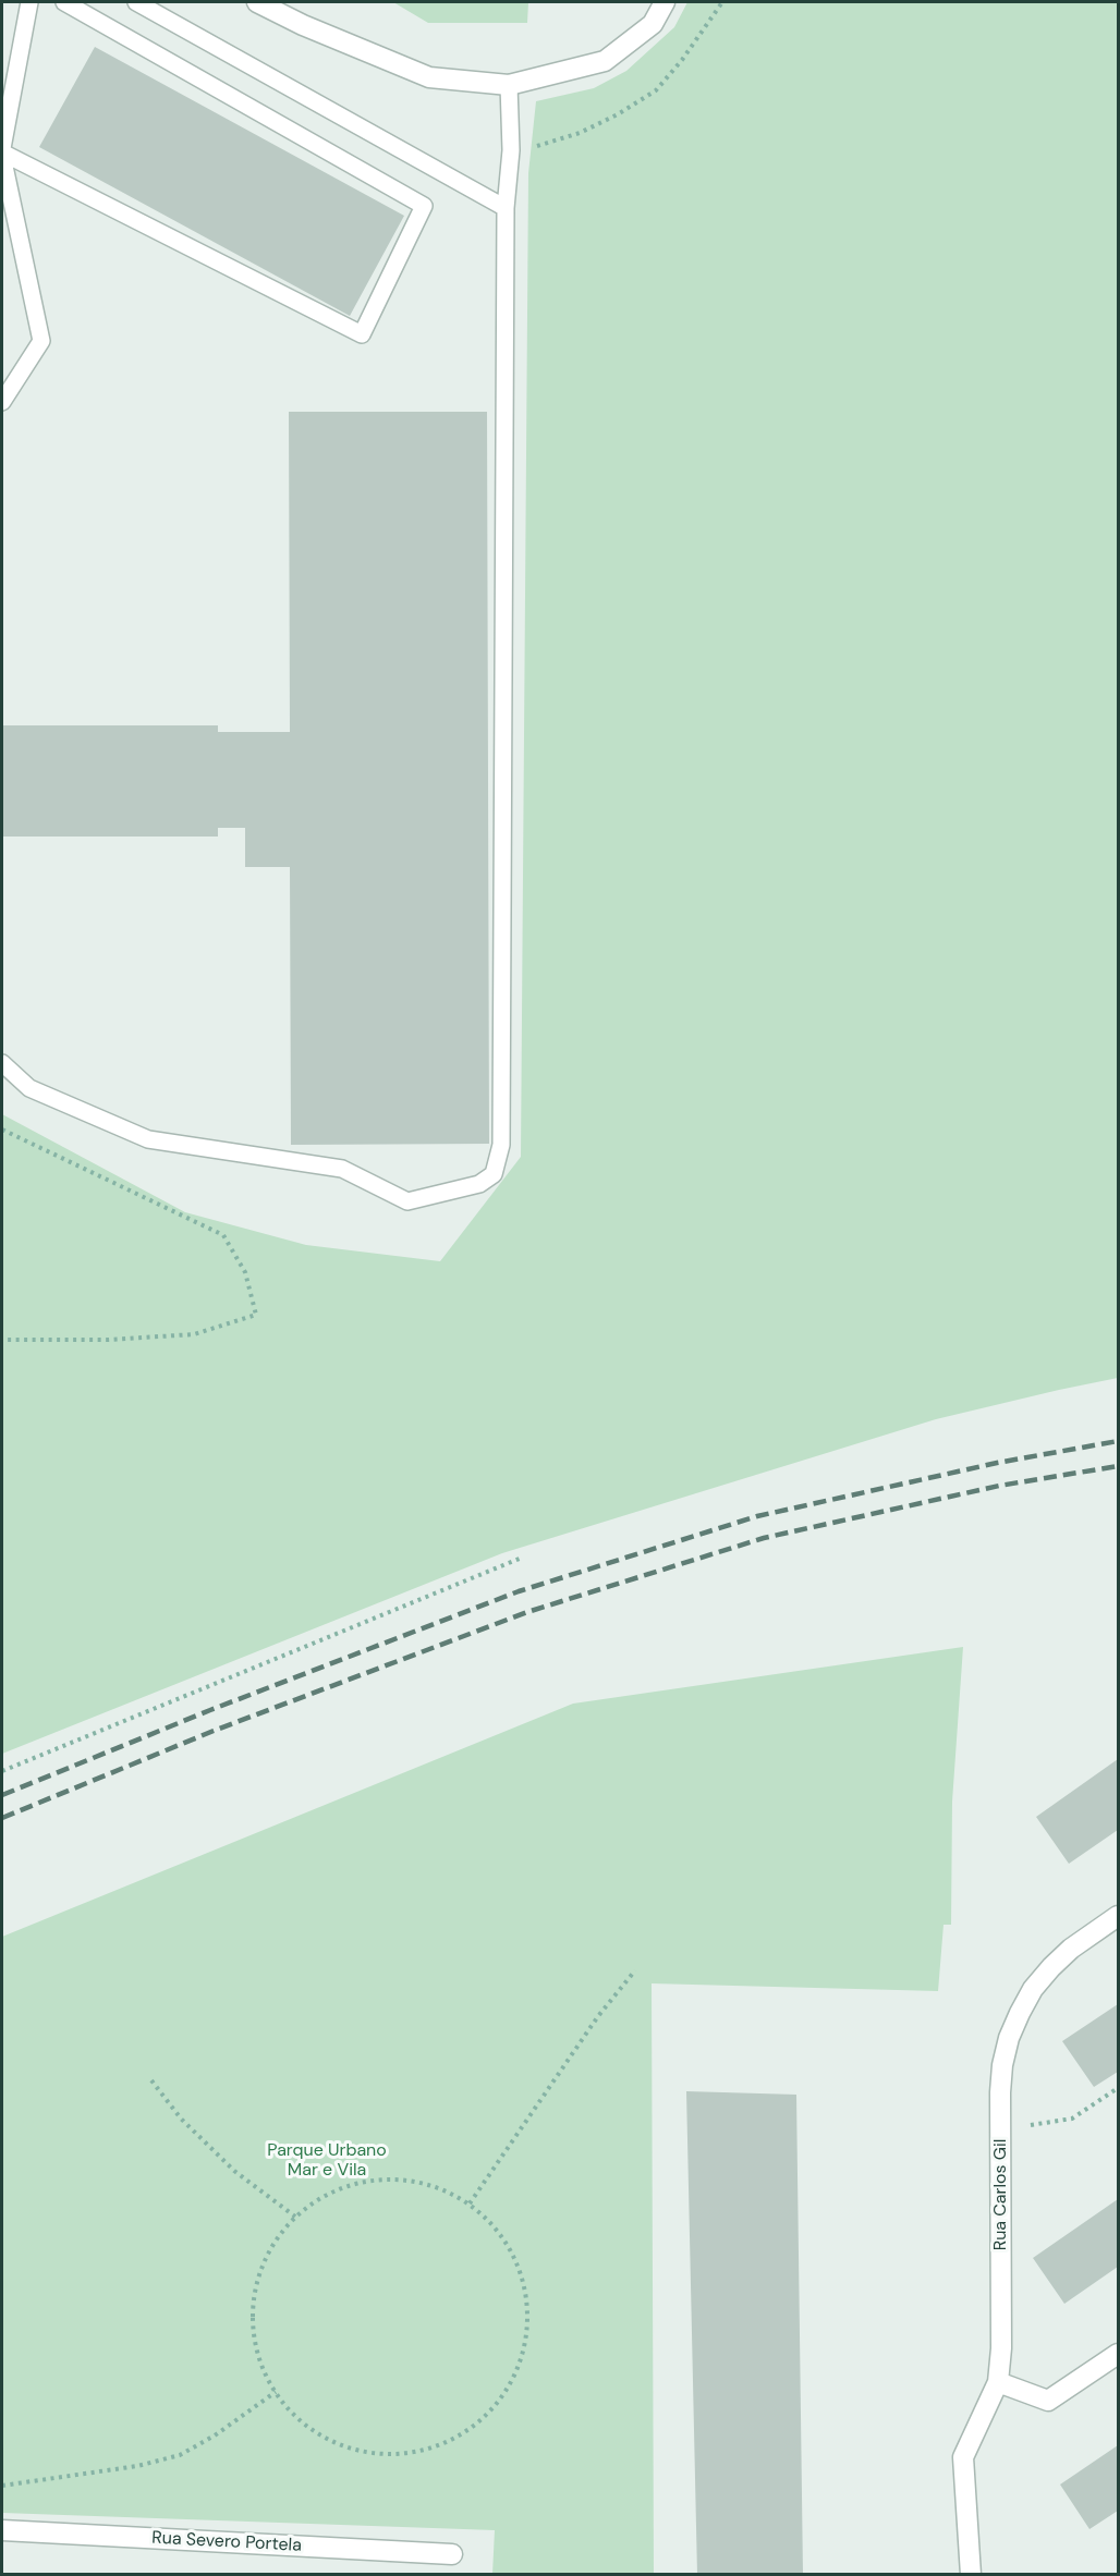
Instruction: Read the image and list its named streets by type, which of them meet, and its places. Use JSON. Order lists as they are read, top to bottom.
{
  "streets": {
    "street": ["Rua Carlos Gil", "Rua Severo Portela"]
  },
  "parks": ["Parque Urbano Mar e Vila"]
}
